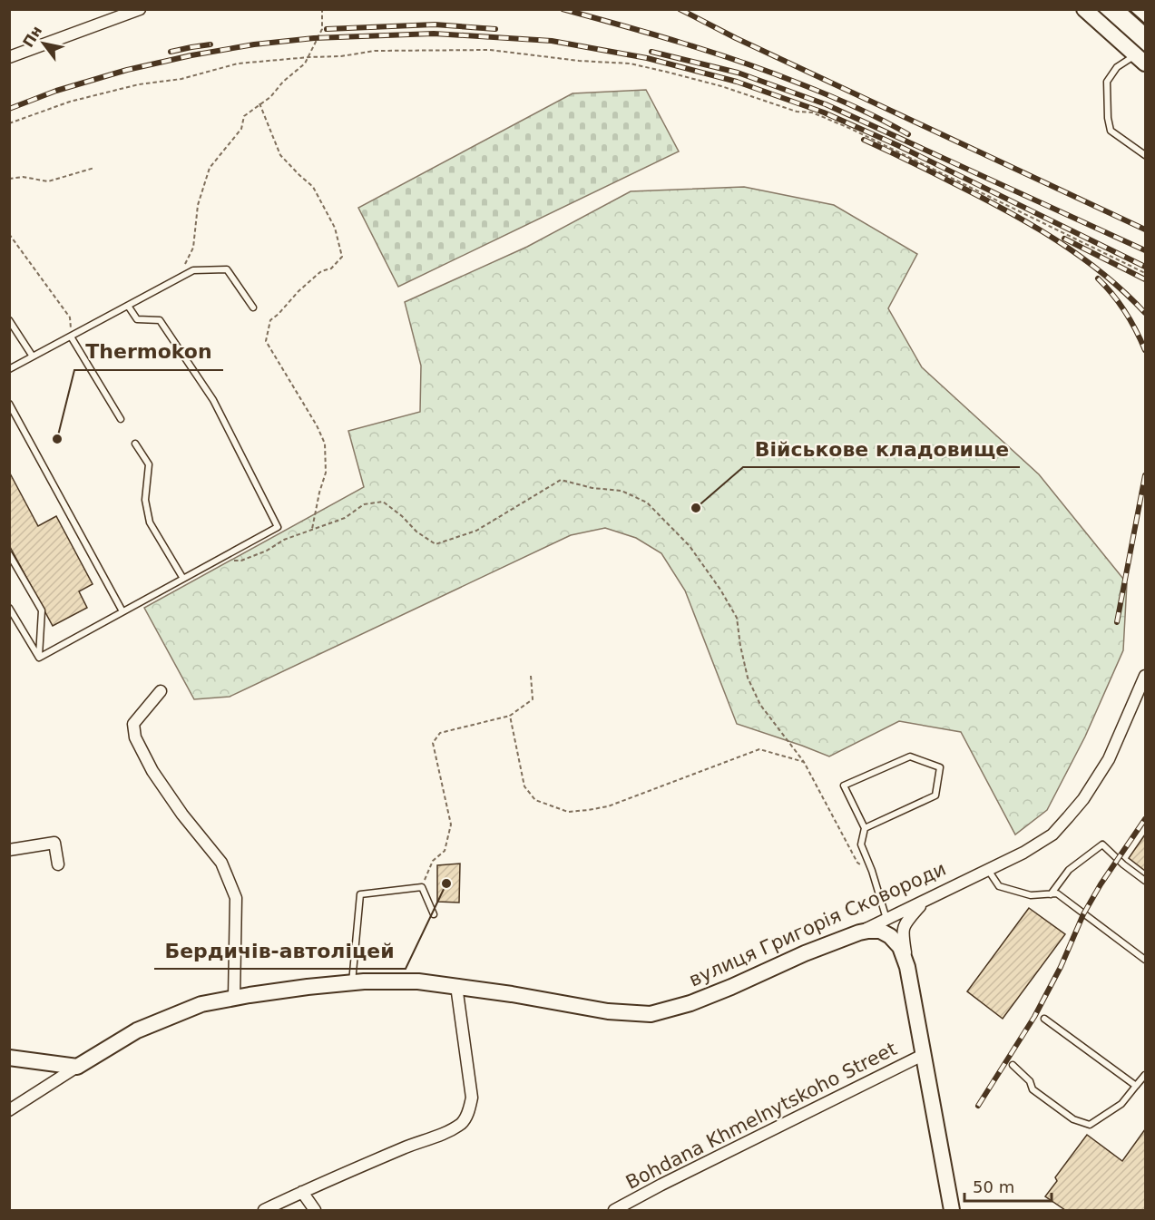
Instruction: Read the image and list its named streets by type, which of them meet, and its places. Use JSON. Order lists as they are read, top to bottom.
{
  "streets": {
    "main road": ["вулиця Григорія Сковороди"],
    "street": ["Bohdana Khmelnytskoho Street"]
  },
  "places": ["Thermokon", "Військове кладовище", "Бердичів-автоліцей"],
  "scale_bar": "50 m",
  "north": "top left"
}
